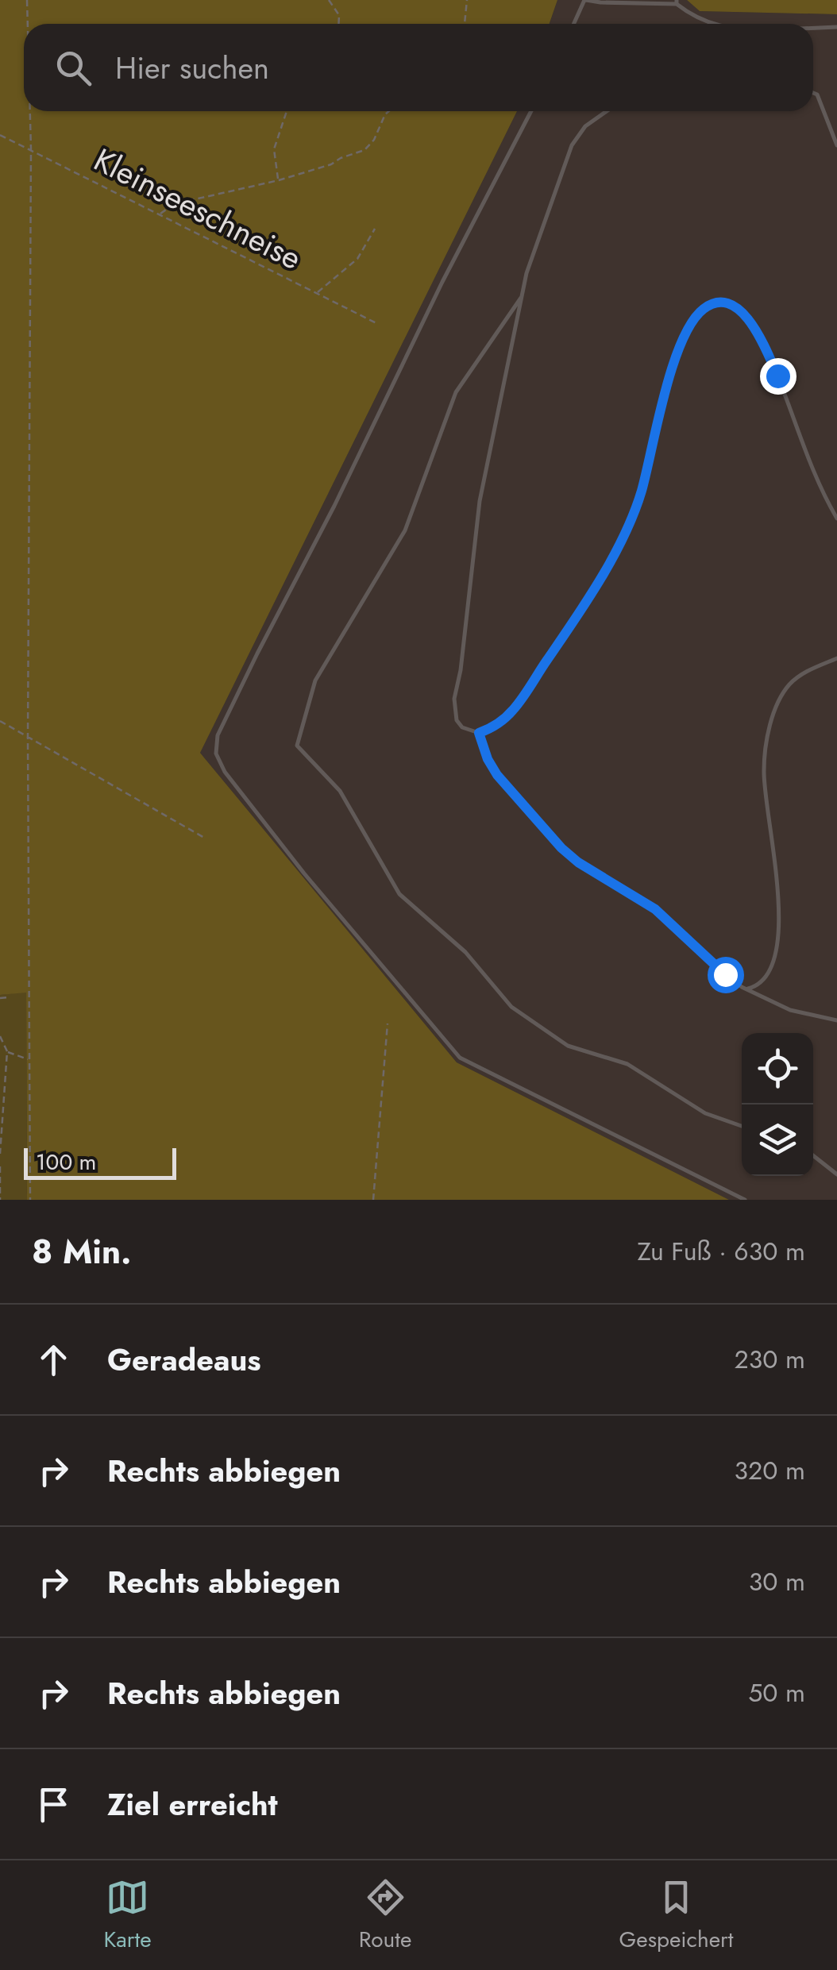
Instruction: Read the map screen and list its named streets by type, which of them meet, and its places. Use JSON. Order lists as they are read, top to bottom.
{
  "streets": {
    "path": ["Kleinseeschneise"]
  },
  "scale_bar": "100 m",
  "page": {
    "search": "Hier suchen",
    "scale": "100 m",
    "heading": ["8 Min.", "Zu Fuß · 630 m"],
    "list": [
      ["Geradeaus", "230 m"],
      ["Rechts abbiegen", "320 m"],
      ["Rechts abbiegen", "30 m"],
      ["Rechts abbiegen", "50 m"],
      "Ziel erreicht"
    ],
    "nav": ["Karte", "Route", "Gespeichert"]
  }
}
